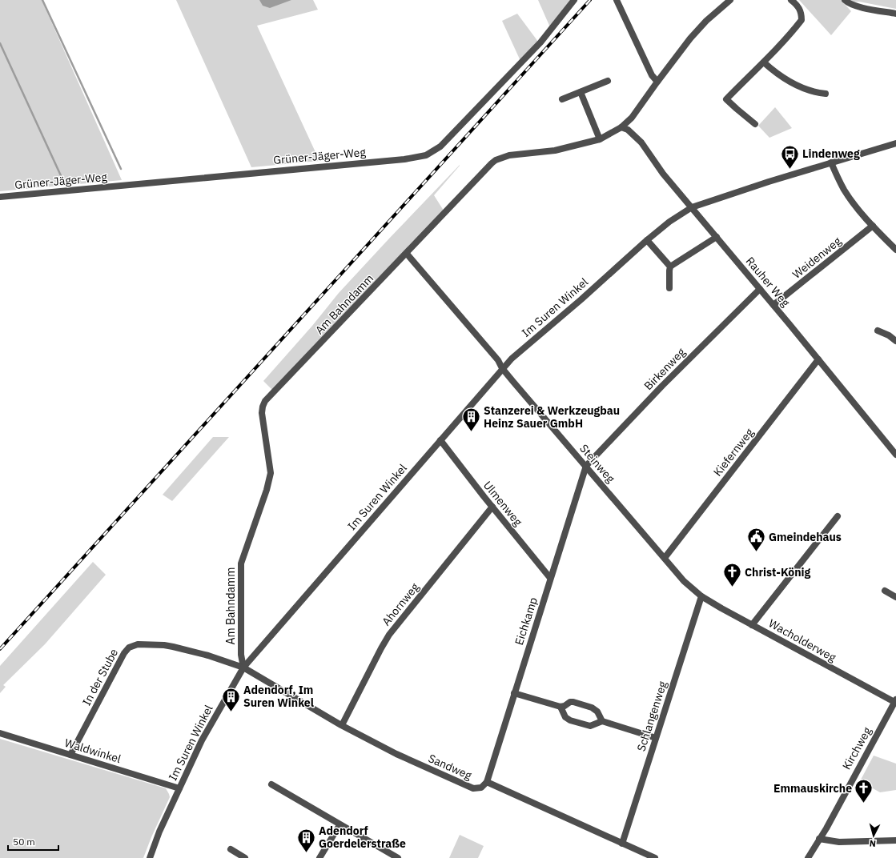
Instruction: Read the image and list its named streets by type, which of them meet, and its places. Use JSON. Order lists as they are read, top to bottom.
{
  "streets": {
    "street": [
      "Grüner-Jäger-Weg",
      "Weidenweg",
      "Rauher Weg",
      "Am Bahndamm",
      "Im Suren Winkel",
      "Birkenweg",
      "Kiefernweg",
      "Steinweg",
      "Ulmenweg",
      "Ahornweg",
      "Eichkamp",
      "Wacholderweg",
      "In der Stube",
      "Schlangenweg",
      "Kirchweg",
      "Waldwinkel",
      "Sandweg"
    ]
  },
  "crossings": [
    ["Weidenweg", "Rauher Weg"],
    ["Rauher Weg", "Am Bahndamm"],
    ["Rauher Weg", "Im Suren Winkel"],
    ["Rauher Weg", "Birkenweg"],
    ["Rauher Weg", "Kiefernweg"],
    ["Am Bahndamm", "Im Suren Winkel"],
    ["Am Bahndamm", "Steinweg"],
    ["Am Bahndamm", "In der Stube"],
    ["Am Bahndamm", "Sandweg"],
    ["Im Suren Winkel", "Steinweg"],
    ["Im Suren Winkel", "Ulmenweg"],
    ["Im Suren Winkel", "In der Stube"],
    ["Im Suren Winkel", "Waldwinkel"],
    ["Im Suren Winkel", "Sandweg"],
    ["Birkenweg", "Steinweg"],
    ["Birkenweg", "Eichkamp"],
    ["Kiefernweg", "Steinweg"],
    ["Steinweg", "Eichkamp"],
    ["Steinweg", "Wacholderweg"],
    ["Steinweg", "Schlangenweg"],
    ["Ulmenweg", "Ahornweg"],
    ["Ulmenweg", "Eichkamp"],
    ["Ahornweg", "Sandweg"],
    ["Eichkamp", "Sandweg"],
    ["Wacholderweg", "Schlangenweg"],
    ["Wacholderweg", "Kirchweg"],
    ["In der Stube", "Waldwinkel"],
    ["In der Stube", "Sandweg"]
  ],
  "places": {
    "bus stop": ["Lindenweg"],
    "building": ["Stanzerei & Werkzeugbau Heinz Sauer GmbH", "Adendorf, Im Suren Winkel", "Adendorf Goerdelerstraße"],
    "public building": ["Gmeindehaus"],
    "church": ["Christ-König", "Emmauskirche"]
  },
  "scale_bar": "50 m",
  "north": "bottom"
}
